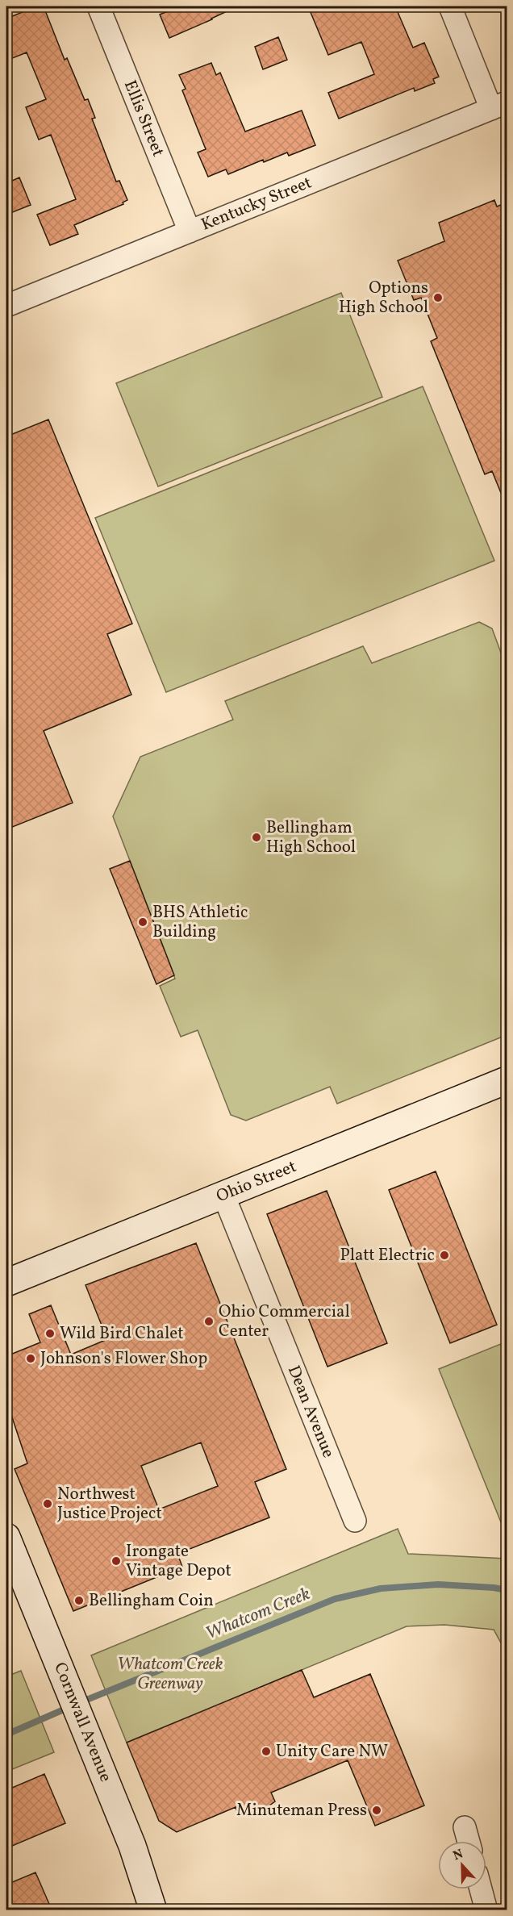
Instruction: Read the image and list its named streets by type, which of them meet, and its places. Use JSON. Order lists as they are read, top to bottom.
{
  "streets": {
    "street": [
      "Ellis Street",
      "Kentucky Street",
      "Ohio Street",
      "Dean Avenue",
      "Cornwall Avenue"
    ]
  },
  "crossings": [
    ["Ellis Street", "Kentucky Street"],
    ["Ohio Street", "Dean Avenue"]
  ],
  "water": ["Whatcom Creek"],
  "parks": ["Whatcom Creek Greenway"],
  "places": [
    "Options High School",
    "Bellingham High School",
    "BHS Athletic Building",
    "Platt Electric",
    "Ohio Commercial Center",
    "Wild Bird Chalet",
    "Johnson's Flower Shop",
    "Northwest Justice Project",
    "Irongate Vintage Depot",
    "Bellingham Coin",
    "Unity Care NW",
    "Minuteman Press"
  ],
  "north": "top"
}
